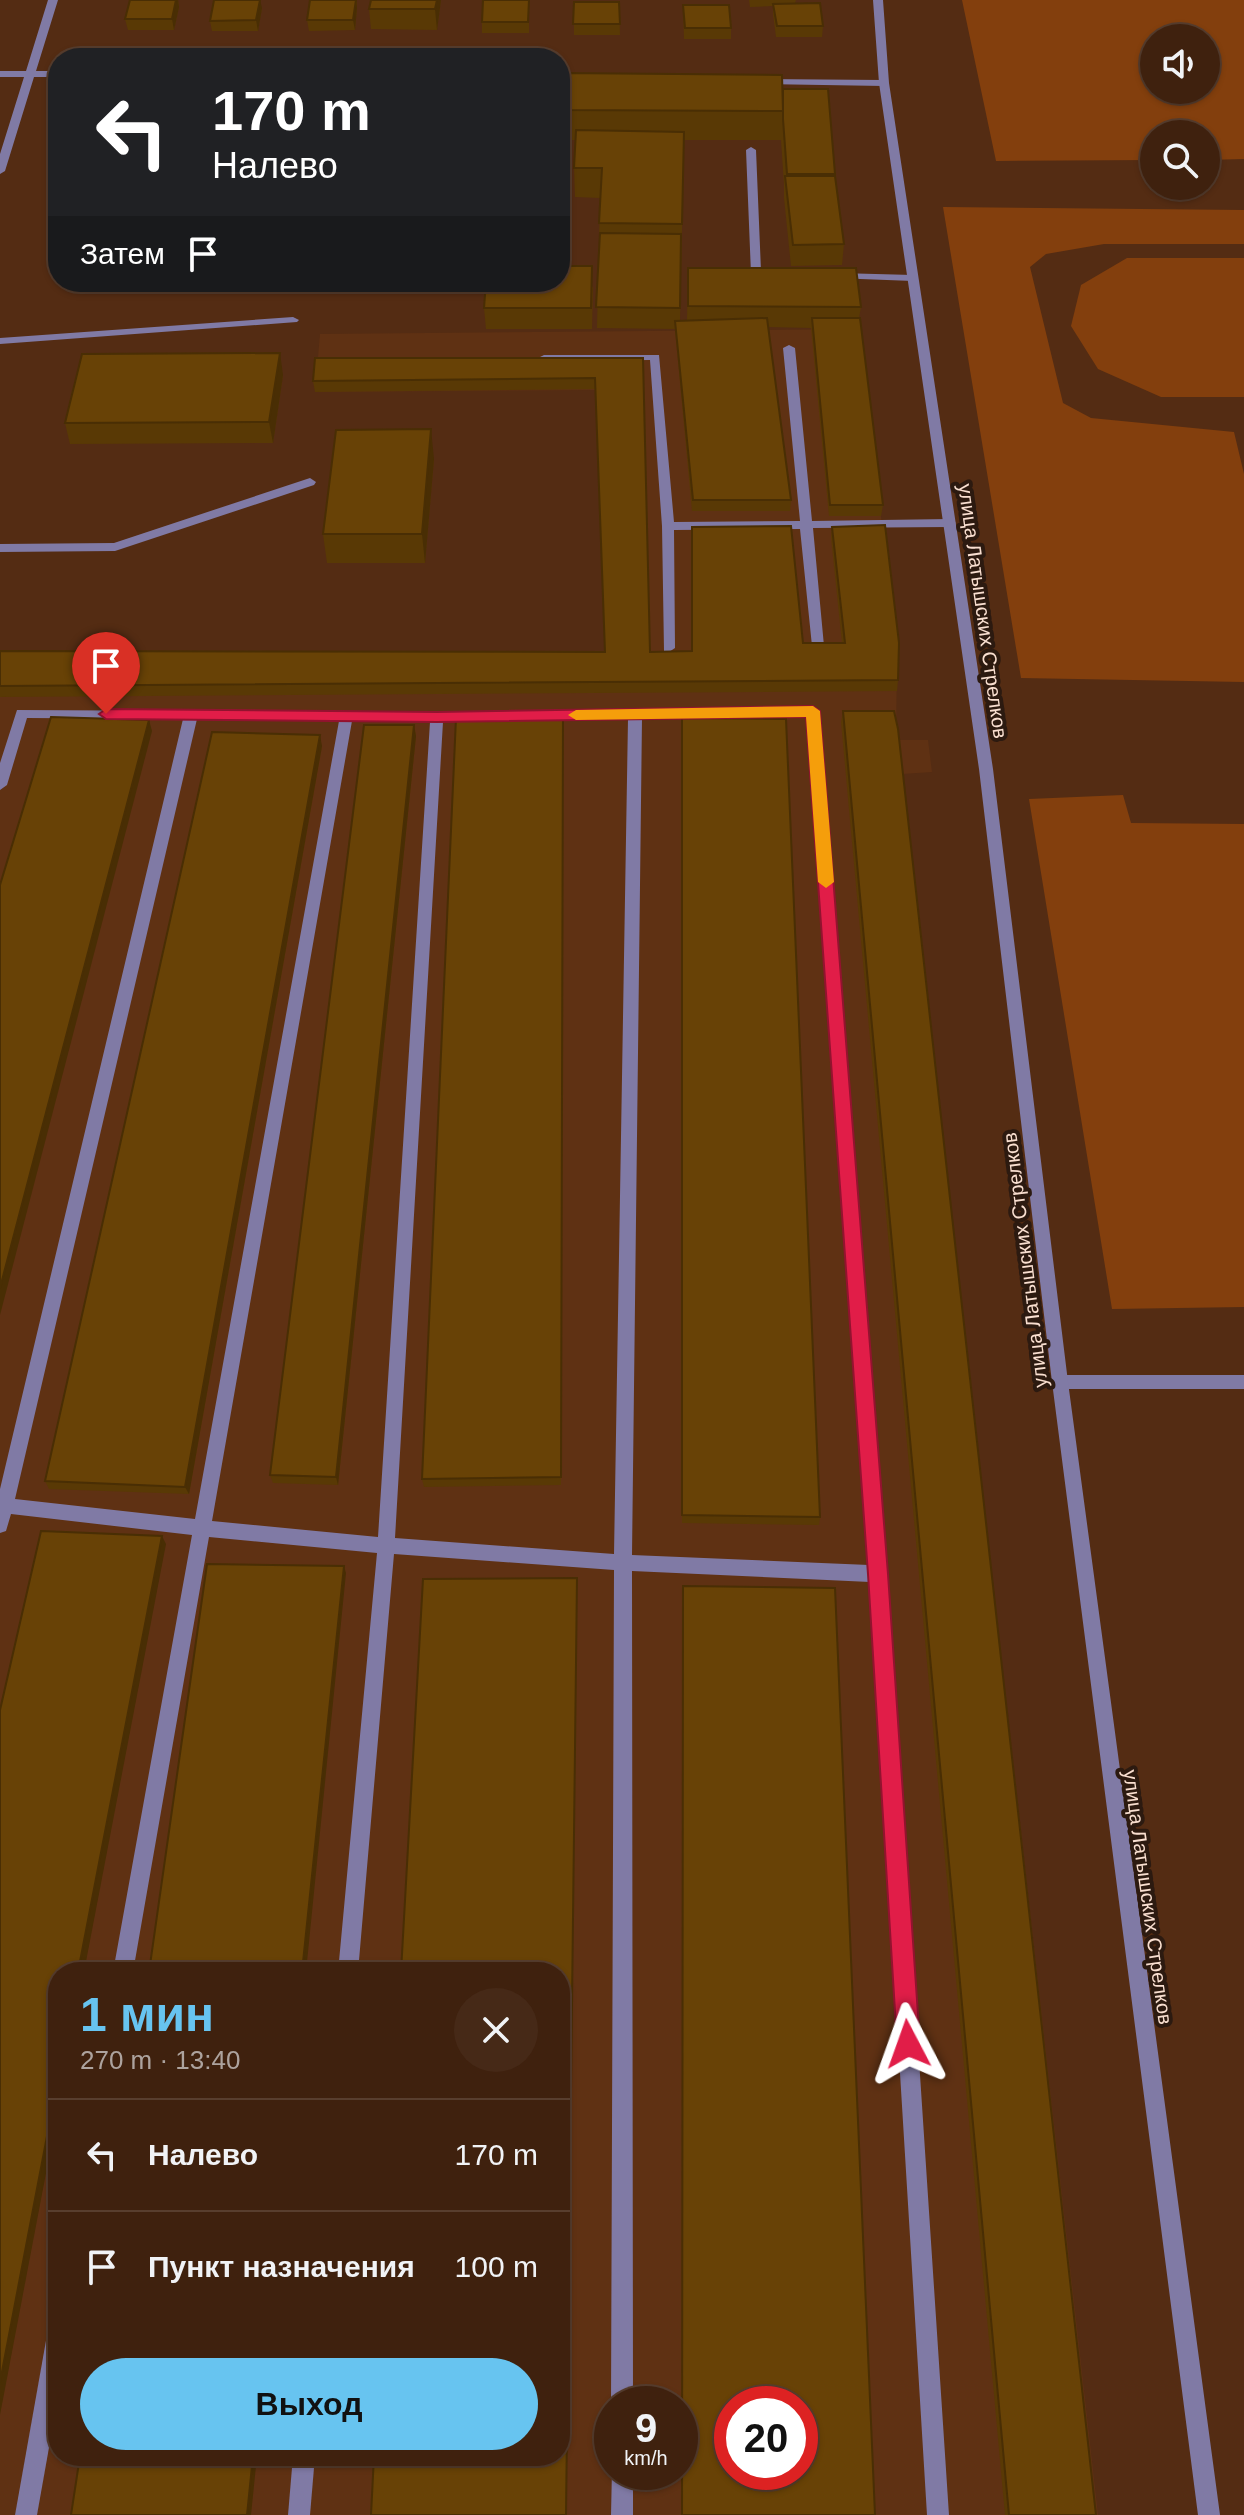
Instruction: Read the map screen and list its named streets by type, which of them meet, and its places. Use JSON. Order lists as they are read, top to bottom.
{
  "streets": {
    "street": ["улица Латышских Стрелков"]
  },
  "page": {
    "turn": ["170 m", "Налево"],
    "then": "Затем",
    "heading": ["1 мин", "270 m · 13:40"],
    "list": [
      {
        "name": "Налево",
        "value": "170 m"
      },
      {
        "name": "Пункт назначения",
        "value": "100 m"
      }
    ],
    "buttons": "Выход",
    "speed": "9 km/h",
    "limit": "20"
  }
}
